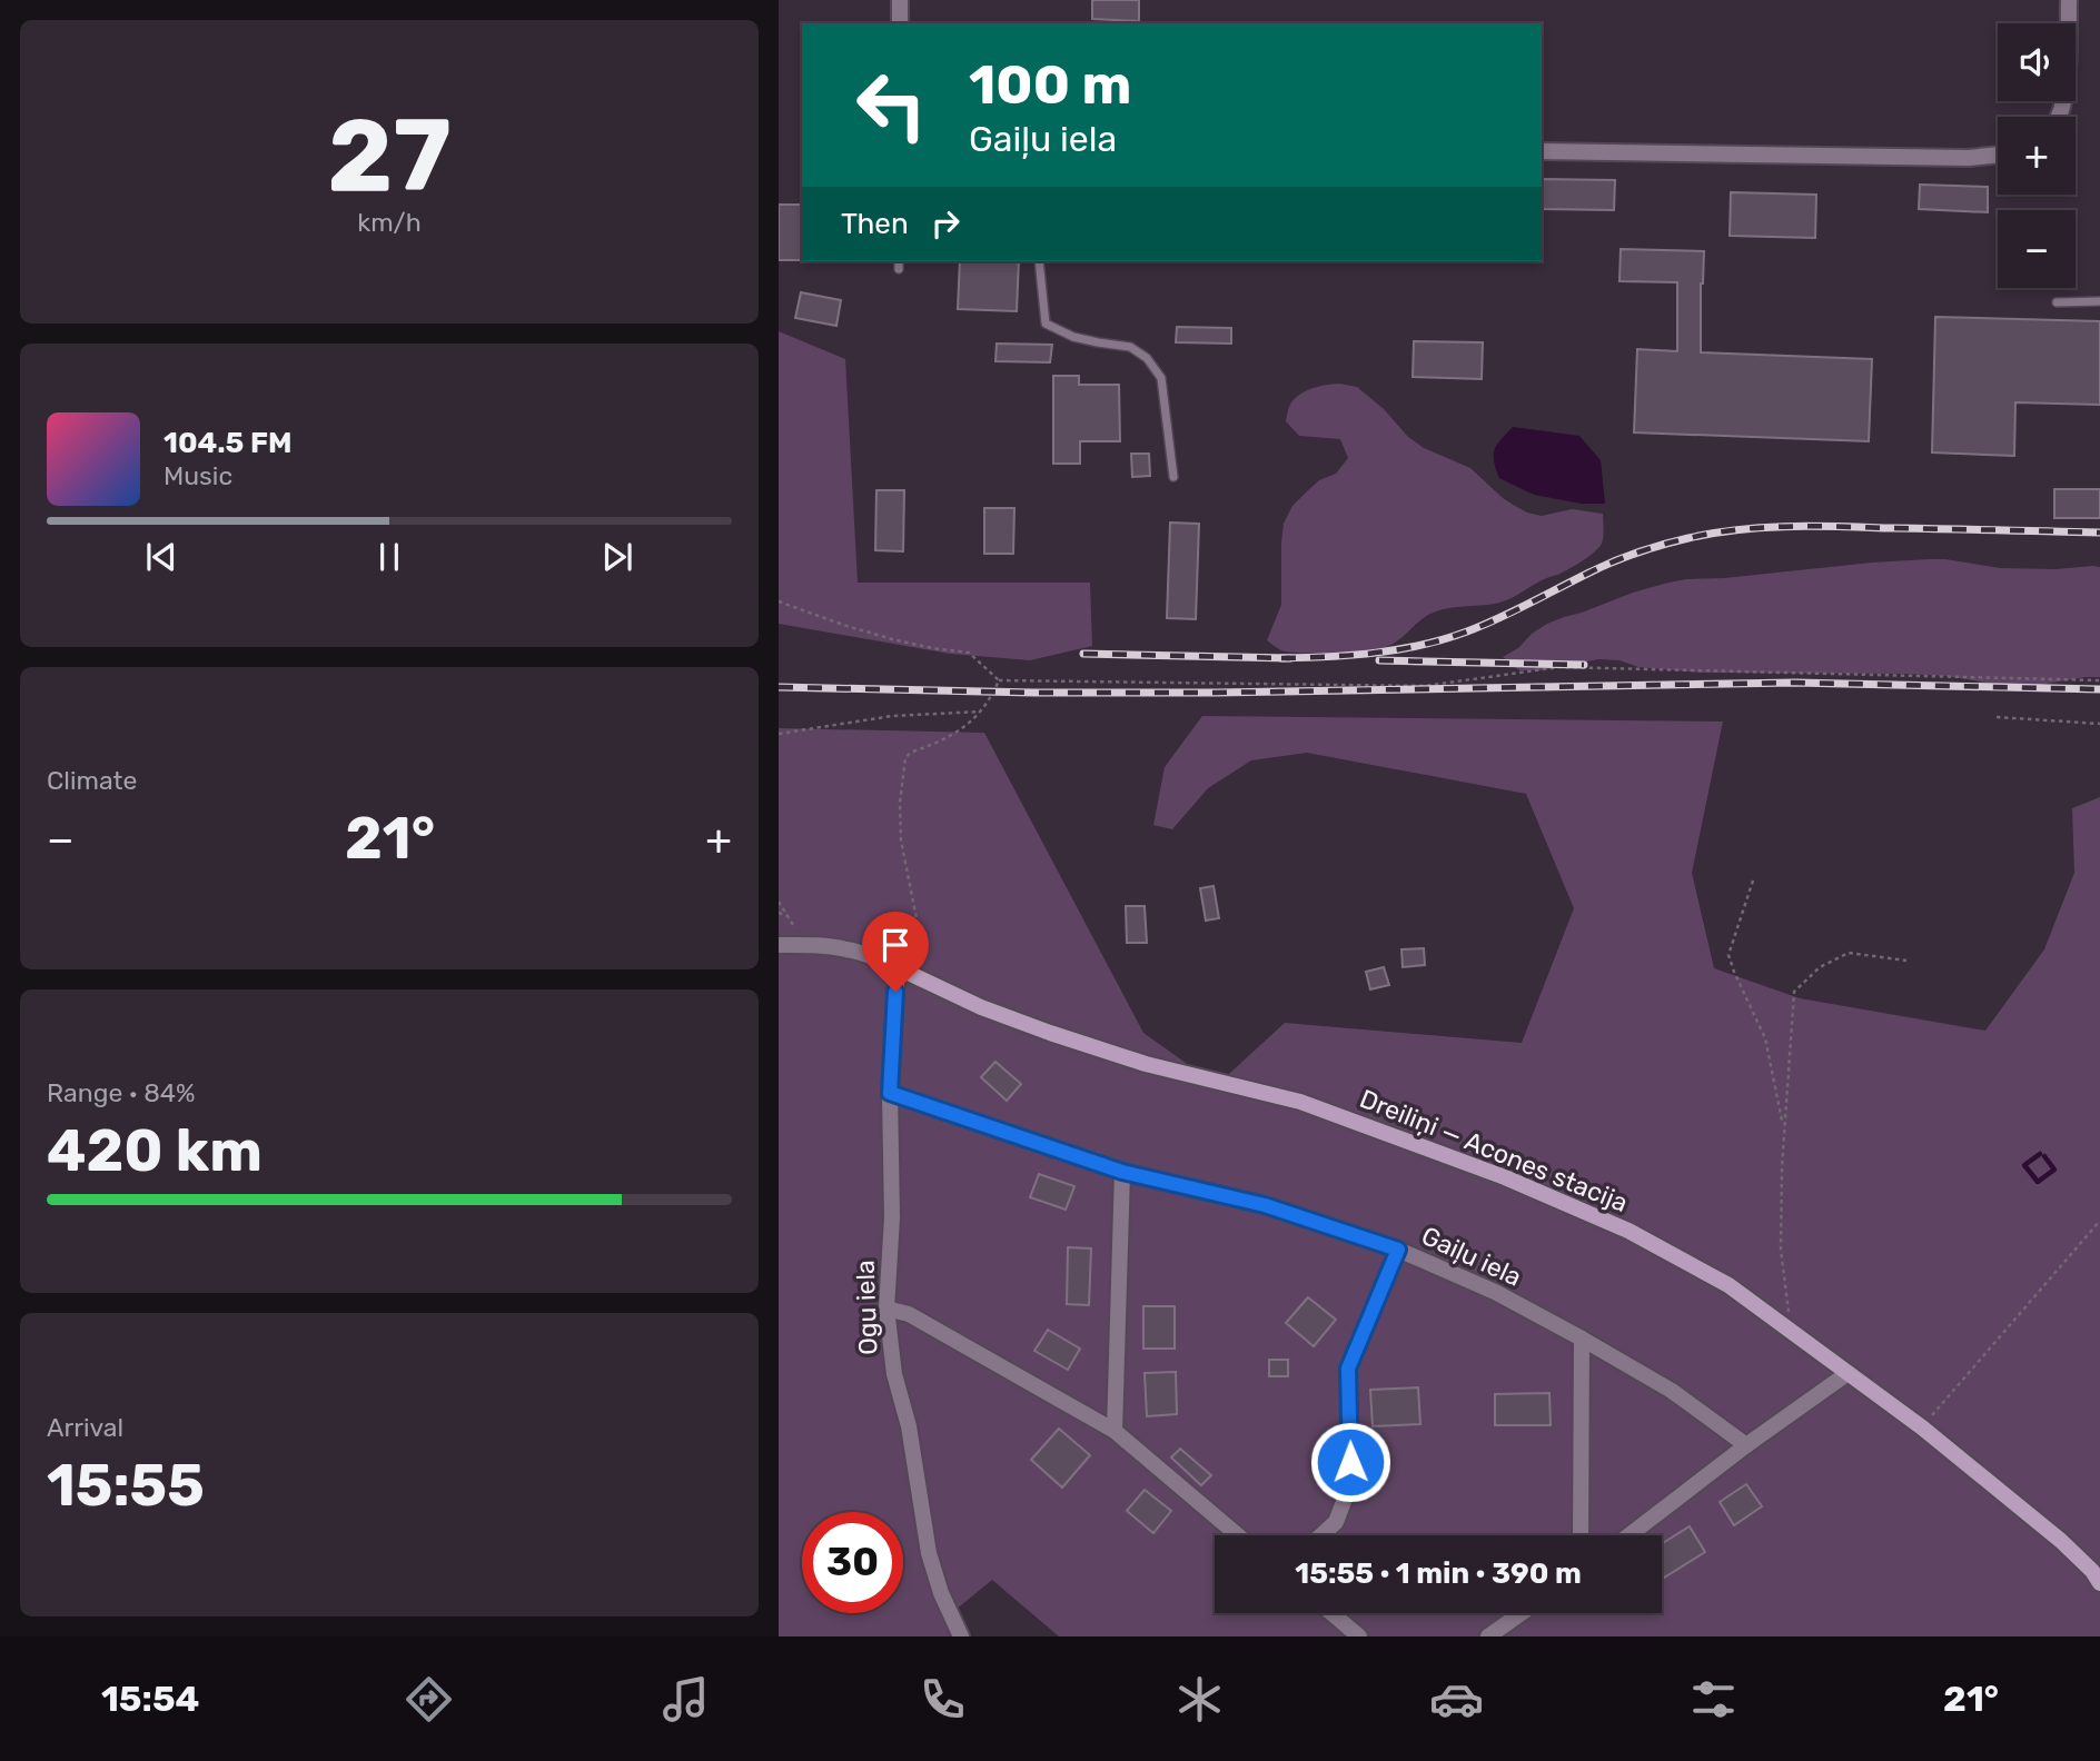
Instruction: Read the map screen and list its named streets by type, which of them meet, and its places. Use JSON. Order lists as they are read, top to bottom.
{
  "streets": {
    "street": ["Dreiliņi — Acones stacija", "Gaiļu iela", "Ogu iela"]
  },
  "crossings": [
    ["Dreiliņi — Acones stacija", "Ogu iela"],
    ["Gaiļu iela", "Ogu iela"]
  ],
  "page": {
    "tile": [
      ["27", "km/h"],
      "Climate",
      ["Range · 84%", "420 km"],
      ["Arrival", "15:55"]
    ],
    "map_buttons": ["+", "−"],
    "turn": ["100 m", "Gaiļu iela"],
    "then": "Then",
    "song": ["104.5 FM", "Music"],
    "heat": ["−", "21°", "+"],
    "limit": "30",
    "trip": "15:55 · 1 min · 390 m",
    "tabs": ["15:54", "21°"]
  }
}
